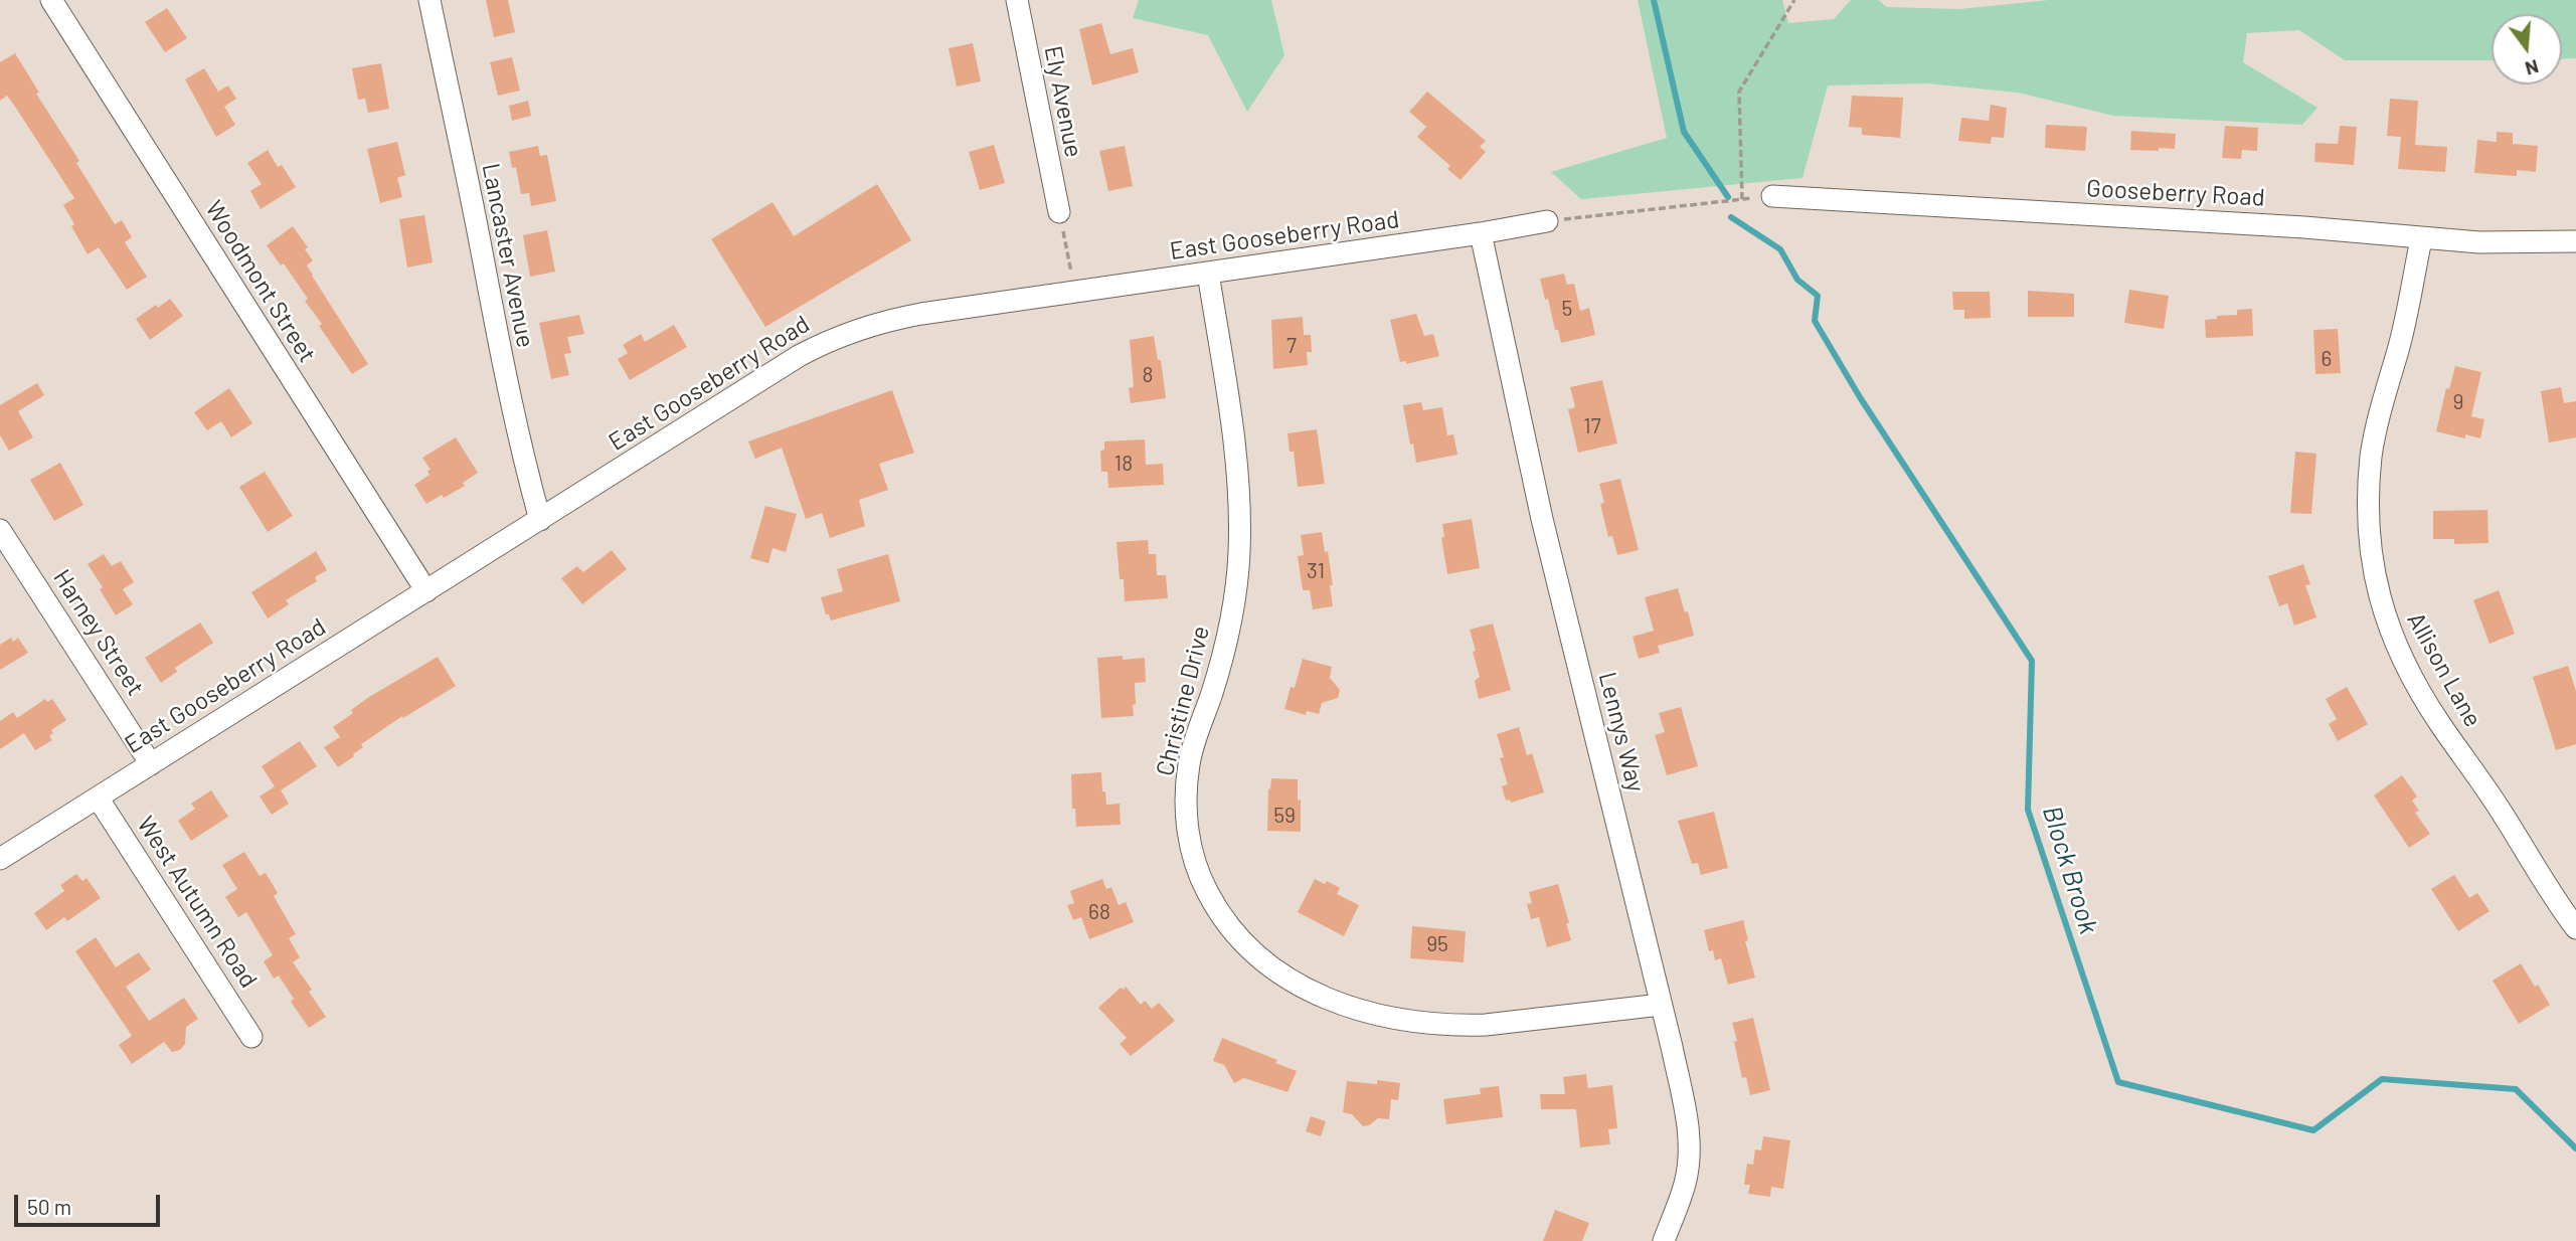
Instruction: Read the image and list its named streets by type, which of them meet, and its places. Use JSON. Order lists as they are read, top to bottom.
{
  "streets": {
    "street": [
      "Ely Avenue",
      "Gooseberry Road",
      "East Gooseberry Road",
      "Lancaster Avenue",
      "Woodmont Street",
      "Harney Street",
      "Allison Lane",
      "Christine Drive",
      "Lennys Way",
      "West Autumn Road"
    ]
  },
  "crossings": [
    ["Gooseberry Road", "Allison Lane"],
    ["East Gooseberry Road", "Lancaster Avenue"],
    ["East Gooseberry Road", "Woodmont Street"],
    ["East Gooseberry Road", "Harney Street"],
    ["East Gooseberry Road", "Christine Drive"],
    ["East Gooseberry Road", "Lennys Way"],
    ["East Gooseberry Road", "West Autumn Road"],
    ["Christine Drive", "Lennys Way"]
  ],
  "water": ["Block Brook"],
  "house_numbers": [
    "5",
    "7",
    "6",
    "8",
    "9",
    "17",
    "18",
    "31",
    "59",
    "68",
    "95"
  ],
  "scale_bar": "50 m",
  "north": "bottom"
}
